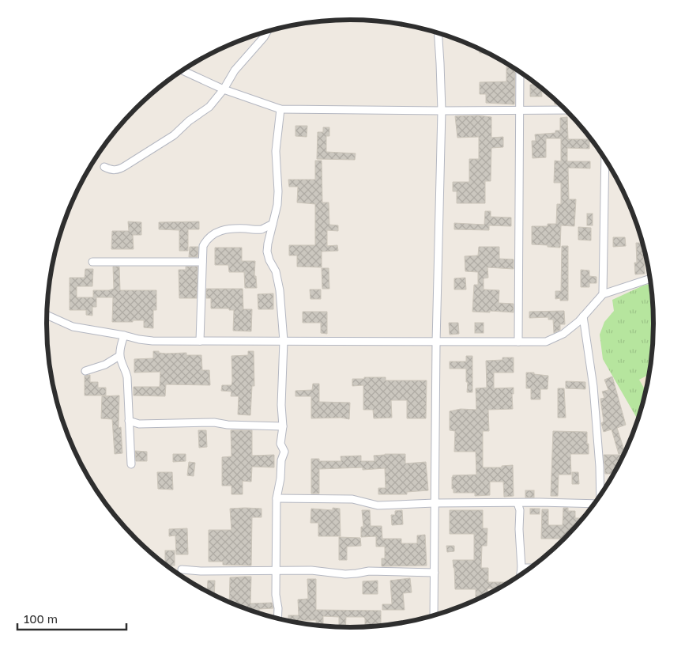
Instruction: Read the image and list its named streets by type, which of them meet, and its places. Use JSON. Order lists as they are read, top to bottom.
{
  "scale_bar": "100 m"
}
